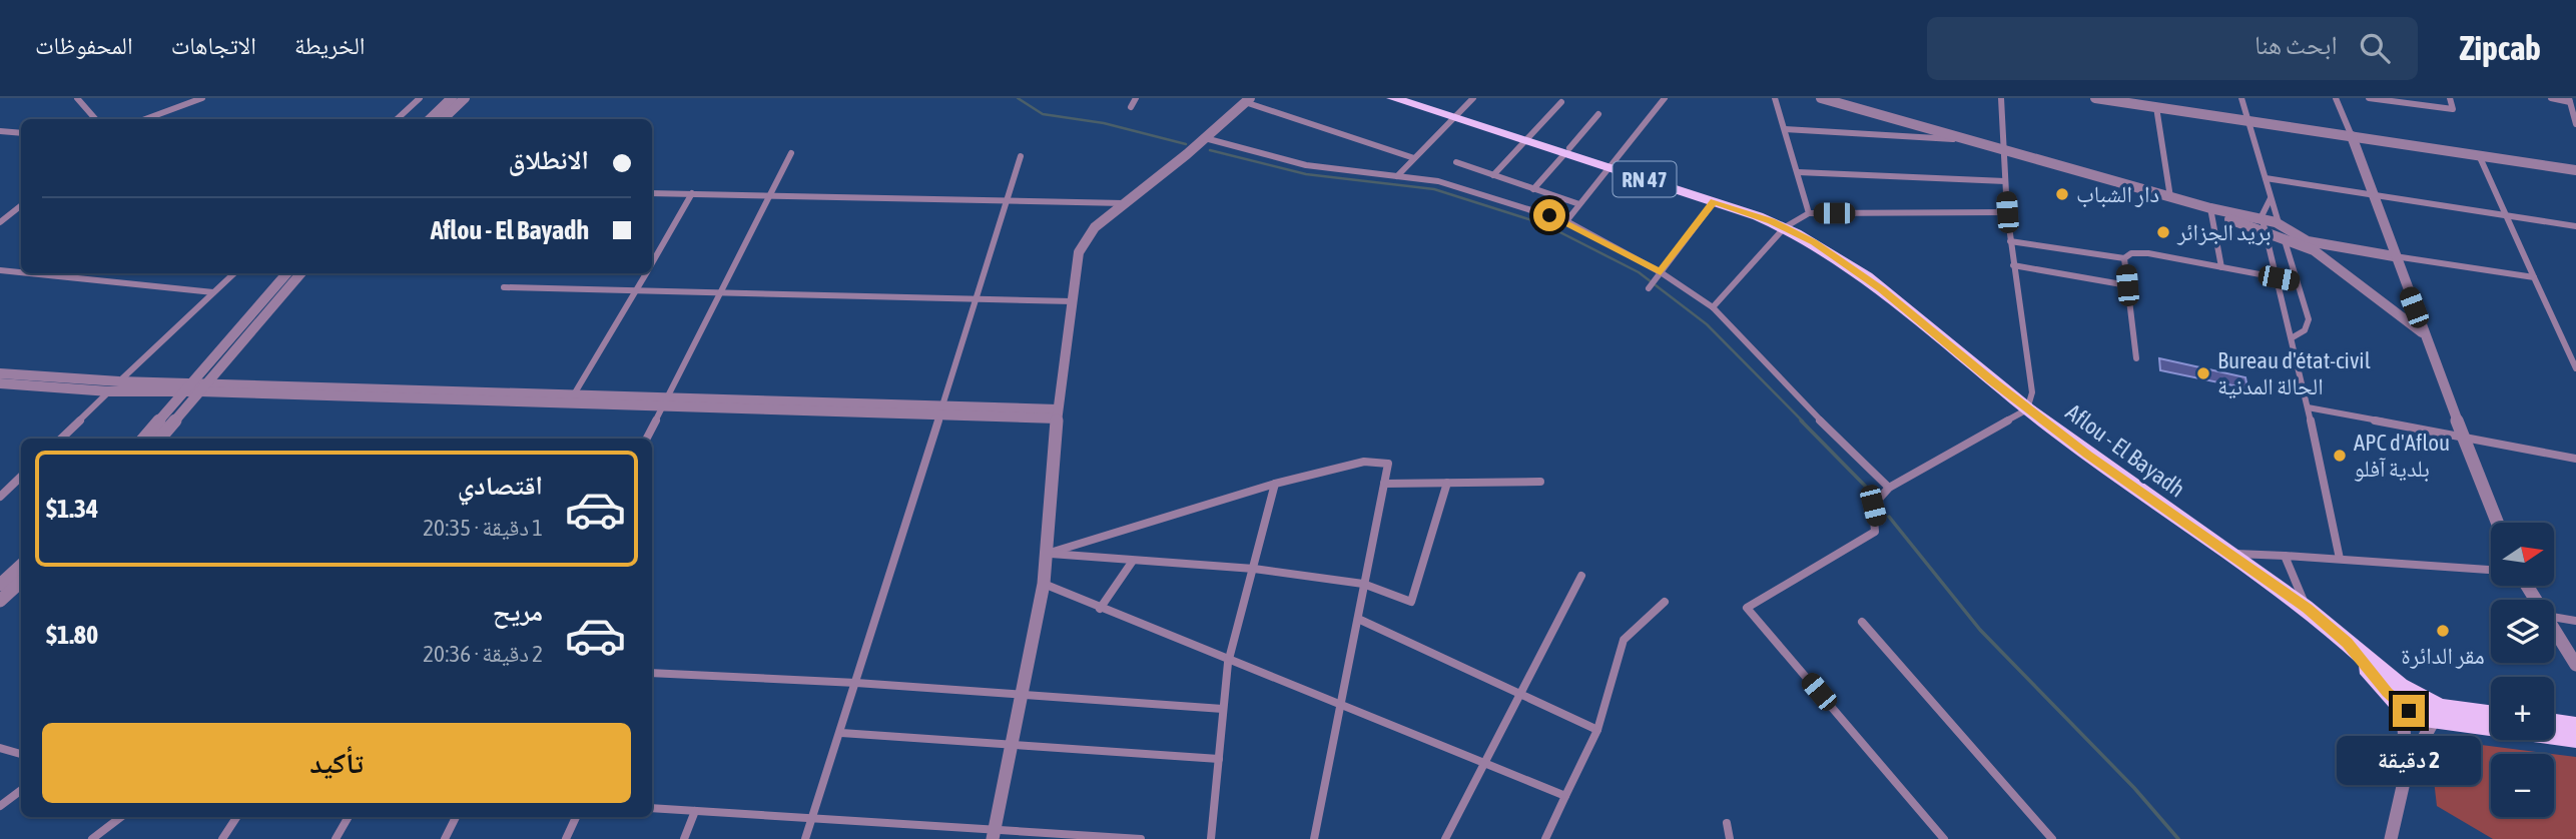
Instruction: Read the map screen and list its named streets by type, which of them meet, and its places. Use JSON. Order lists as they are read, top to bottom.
{
  "streets": {
    "main road": ["RN 47", "Aflou - El Bayadh"]
  },
  "places": [
    "دار الشباب",
    "بريد الجزائر",
    "Bureau d'état-civil الحالة المدنية",
    "APC d'Aflou بلدية آفلو",
    "مقر الدائرة"
  ],
  "north": "right",
  "page": {
    "header": "Zipcab",
    "search": "ابحث هنا",
    "nav": ["الخريطة", "الاتجاهات", "المحفوظات"],
    "banner": ["الانطلاق", "Aflou - El Bayadh"],
    "list": [
      {
        "name": "اقتصادي",
        "note": "1 دقيقة · 20:35",
        "value": "$1.34"
      },
      {
        "name": "مريح",
        "note": "2 دقيقة · 20:36",
        "value": "$1.80"
      }
    ],
    "map_buttons": ["+", "−"],
    "buttons": "تأكيد",
    "bubble": "2 دقيقة"
  }
}
